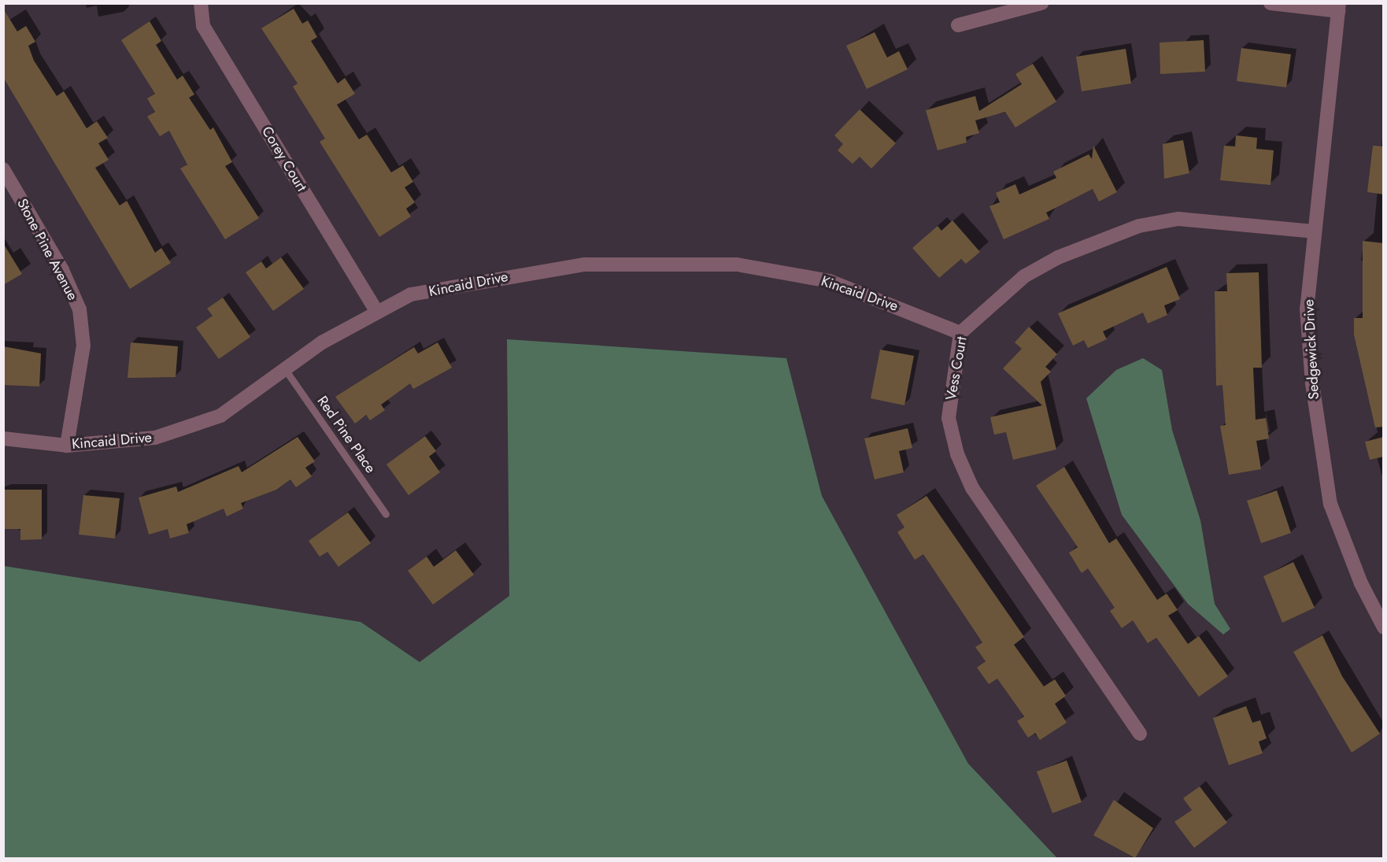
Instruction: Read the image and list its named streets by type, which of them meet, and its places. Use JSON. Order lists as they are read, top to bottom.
{
  "streets": {
    "street": [
      "Corey Court",
      "Stone Pine Avenue",
      "Kincaid Drive",
      "Sedgewick Drive",
      "Vess Court"
    ],
    "lane": ["Red Pine Place"]
  },
  "crossings": [
    ["Corey Court", "Kincaid Drive"],
    ["Stone Pine Avenue", "Kincaid Drive"],
    ["Kincaid Drive", "Vess Court"],
    ["Kincaid Drive", "Red Pine Place"],
    ["Sedgewick Drive", "Vess Court"]
  ]
}
